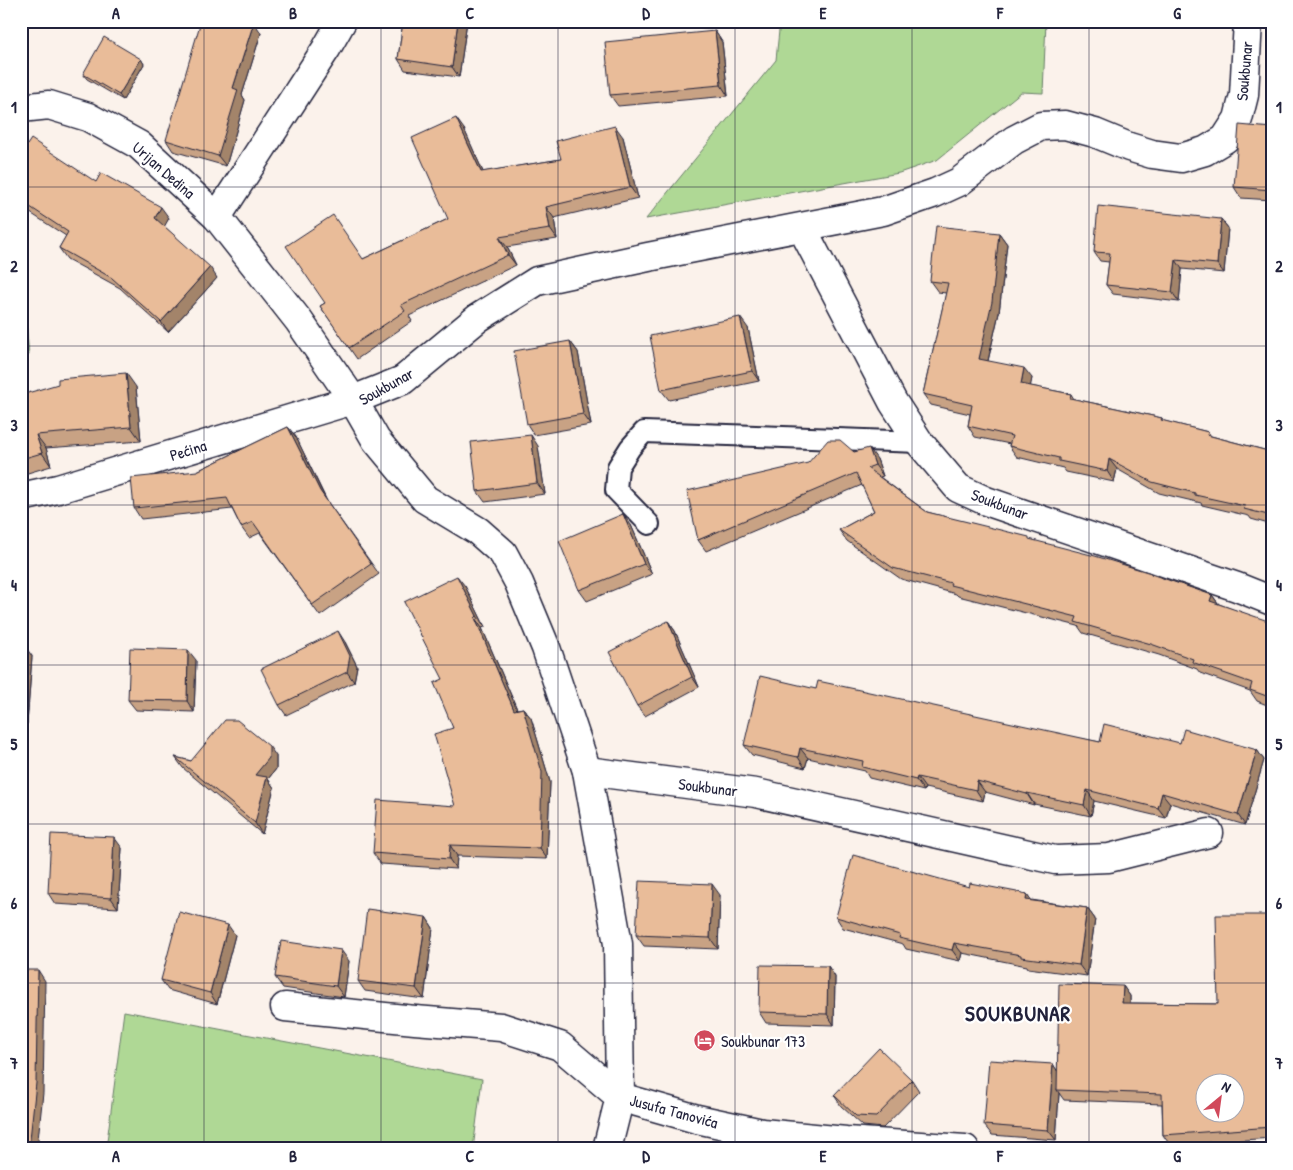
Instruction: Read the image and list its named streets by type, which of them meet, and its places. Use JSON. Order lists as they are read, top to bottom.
{
  "streets": {
    "street": [
      "Soukbunar",
      "Urijan Dedina",
      "Pećina",
      "Jusufa Tanovića"
    ]
  },
  "crossings": [
    ["Soukbunar", "Urijan Dedina"],
    ["Soukbunar", "Pećina"],
    ["Soukbunar", "Jusufa Tanovića"],
    ["Urijan Dedina", "Pećina"]
  ],
  "districts": ["SOUKBUNAR"],
  "places": {
    "hotel": ["Soukbunar 173"]
  },
  "north": "top right",
  "grid": {
    "columns": [
      "A",
      "B",
      "C",
      "D",
      "E",
      "F",
      "G"
    ],
    "rows": [
      "1",
      "2",
      "3",
      "4",
      "5",
      "6",
      "7"
    ]
  }
}
